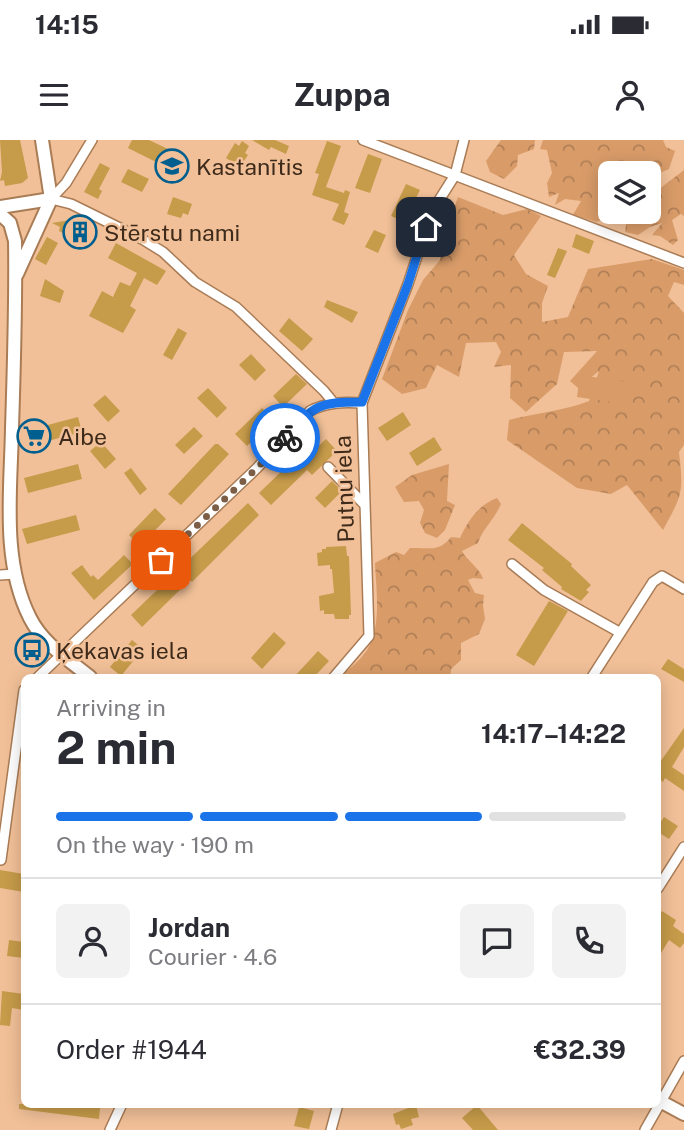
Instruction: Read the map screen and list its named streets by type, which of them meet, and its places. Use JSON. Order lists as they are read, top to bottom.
{
  "streets": {
    "street": ["Putnu iela"]
  },
  "places": {
    "school or university": ["Kastanītis"],
    "building": ["Stērstu nami"],
    "supermarket": ["Aibe"],
    "bus stop": ["Ķekavas iela"]
  },
  "page": {
    "status": "14:15",
    "header": "Zuppa",
    "heading": ["2 min", "Arriving in", "14:17–14:22"],
    "panel": [
      "Jordan",
      "Courier · 4.6",
      "Order #1944",
      "€32.39"
    ],
    "bar": "On the way · 190 m"
  }
}
